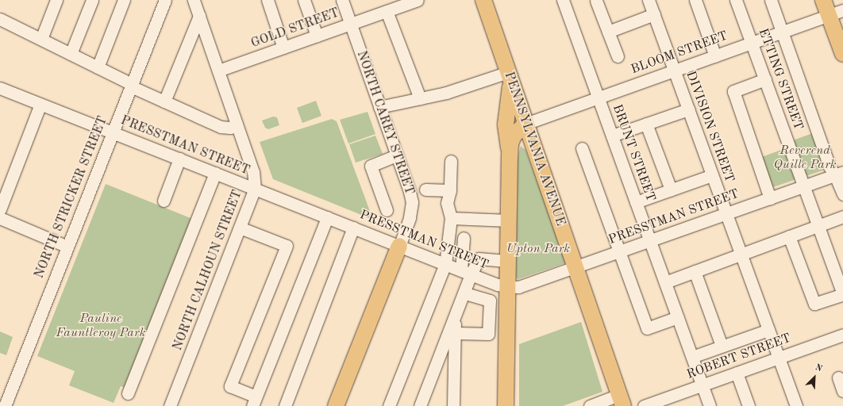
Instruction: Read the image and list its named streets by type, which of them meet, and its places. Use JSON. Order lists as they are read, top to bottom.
{
  "streets": {
    "main road": ["NORTH CAREY STREET", "PENNSYLVANIA AVENUE"],
    "street": [
      "GOLD STREET",
      "BLOOM STREET",
      "ETTING STREET",
      "DIVISION STREET",
      "PRESSTMAN STREET",
      "BRUNT STREET",
      "NORTH STRICKER STREET",
      "NORTH CALHOUN STREET",
      "ROBERT STREET"
    ]
  },
  "crossings": [
    ["GOLD STREET", "NORTH CAREY STREET"],
    ["GOLD STREET", "NORTH CALHOUN STREET"],
    ["BLOOM STREET", "ETTING STREET"],
    ["BLOOM STREET", "DIVISION STREET"],
    ["BLOOM STREET", "PENNSYLVANIA AVENUE"],
    ["BLOOM STREET", "BRUNT STREET"],
    ["ETTING STREET", "PRESSTMAN STREET"],
    ["NORTH CAREY STREET", "PRESSTMAN STREET"],
    ["DIVISION STREET", "PRESSTMAN STREET"],
    ["DIVISION STREET", "ROBERT STREET"],
    ["PRESSTMAN STREET", "PENNSYLVANIA AVENUE"],
    ["PRESSTMAN STREET", "BRUNT STREET"],
    ["PRESSTMAN STREET", "NORTH STRICKER STREET"],
    ["PRESSTMAN STREET", "NORTH CALHOUN STREET"],
    ["BRUNT STREET", "ROBERT STREET"]
  ],
  "parks": ["Reverend Quille Park", "Upton Park", "Pauline Fauntleroy Park"],
  "north": "top right"
}
